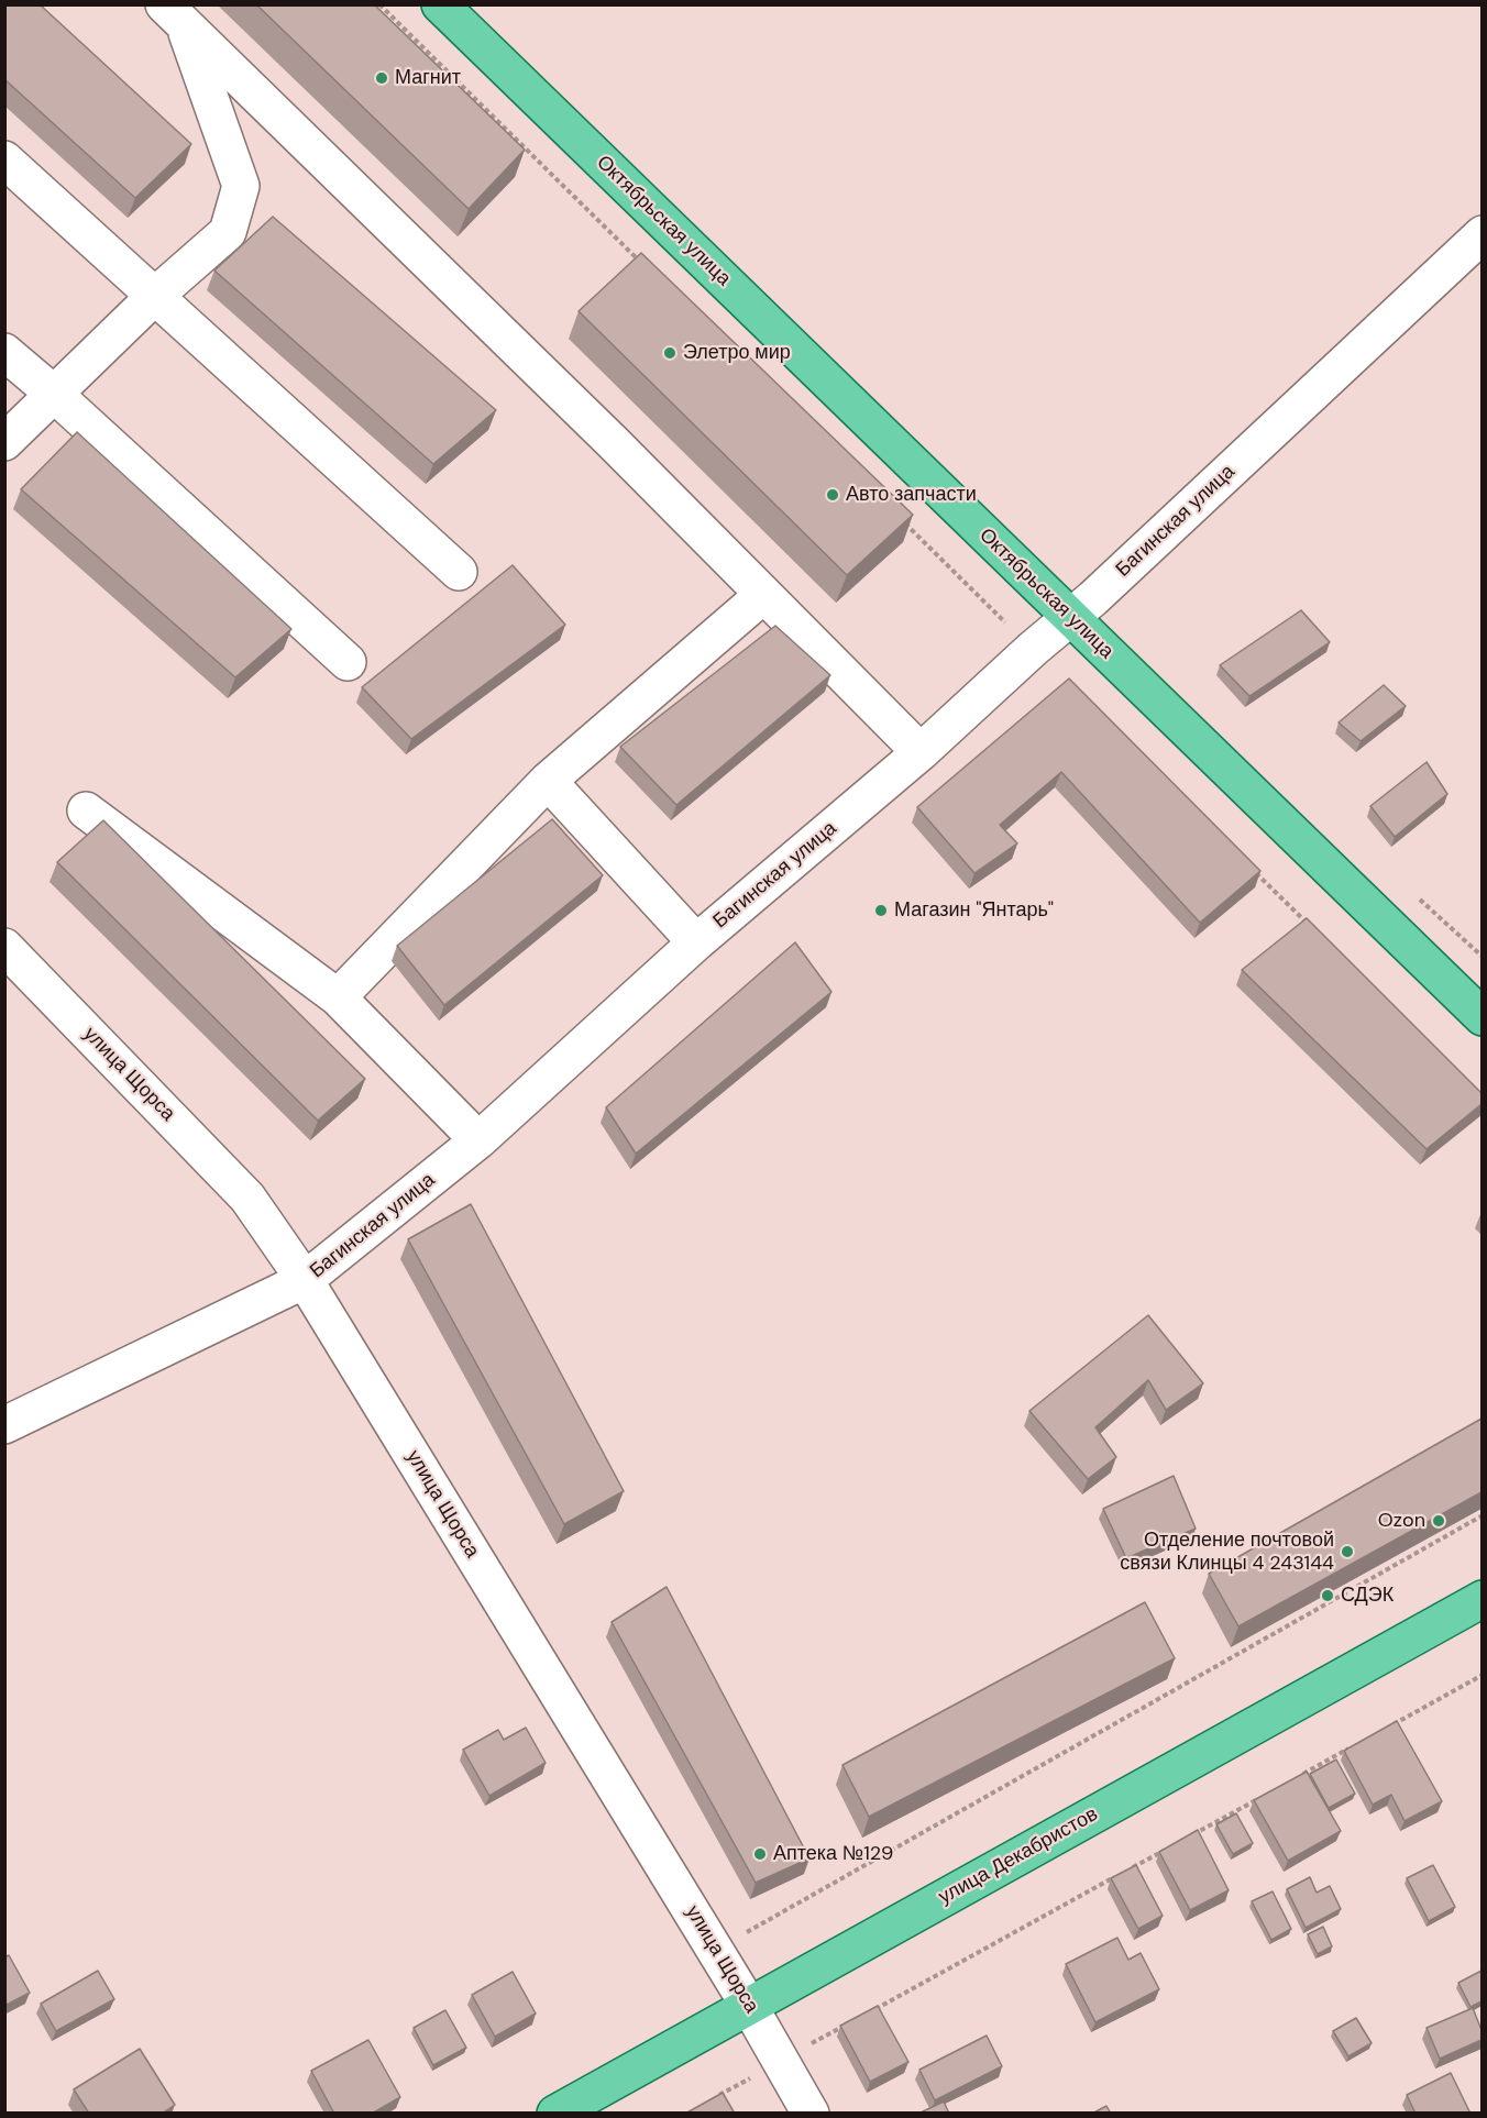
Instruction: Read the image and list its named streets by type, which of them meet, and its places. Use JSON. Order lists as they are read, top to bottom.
{
  "streets": {
    "main road": ["Октябрьская улица", "улица Декабристов"],
    "street": ["Багинская улица", "улица Щорса"]
  },
  "crossings": [
    ["Октябрьская улица", "Багинская улица"],
    ["Багинская улица", "улица Щорса"],
    ["улица Щорса", "улица Декабристов"]
  ],
  "places": [
    "Магнит",
    "Элетро мир",
    "Авто запчасти",
    "Магазин \"Янтарь\"",
    "Ozon",
    "Отделение почтовой связи Клинцы 4 243144",
    "СДЭК",
    "Аптека №129"
  ]
}
